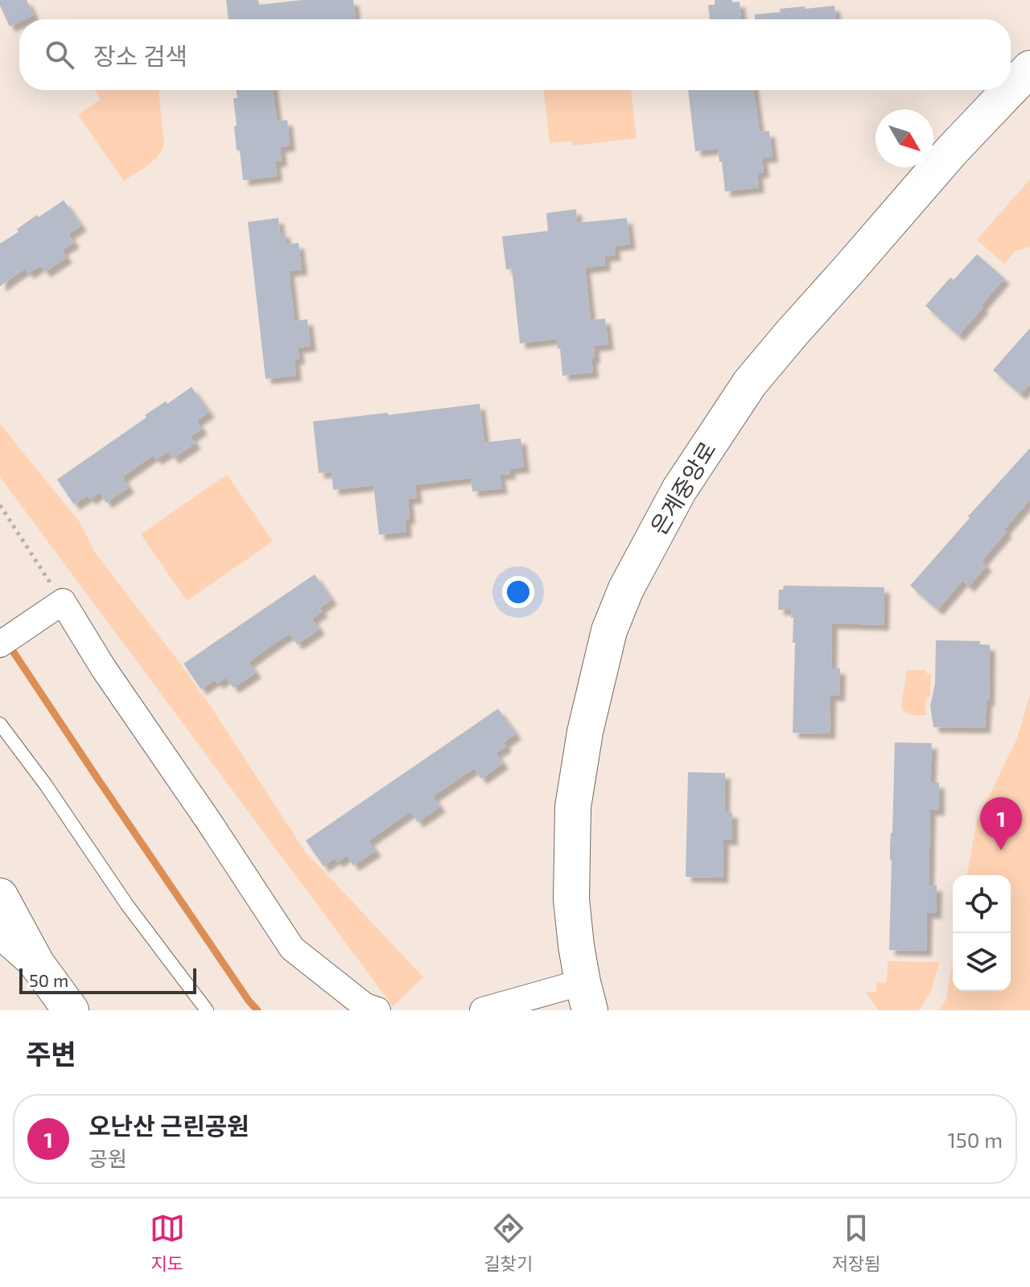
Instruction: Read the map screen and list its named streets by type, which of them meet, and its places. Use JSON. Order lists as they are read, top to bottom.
{
  "streets": {
    "street": ["은계중앙로"]
  },
  "scale_bar": "50 m",
  "north": "bottom right",
  "page": {
    "search": "장소 검색",
    "pins": "1",
    "scale": "50 m",
    "heading": "주변",
    "list": [
      {
        "mark": "1",
        "name": "오난산 근린공원",
        "note": "공원",
        "value": "150 m"
      }
    ],
    "nav": ["지도", "길찾기", "저장됨"]
  }
}
